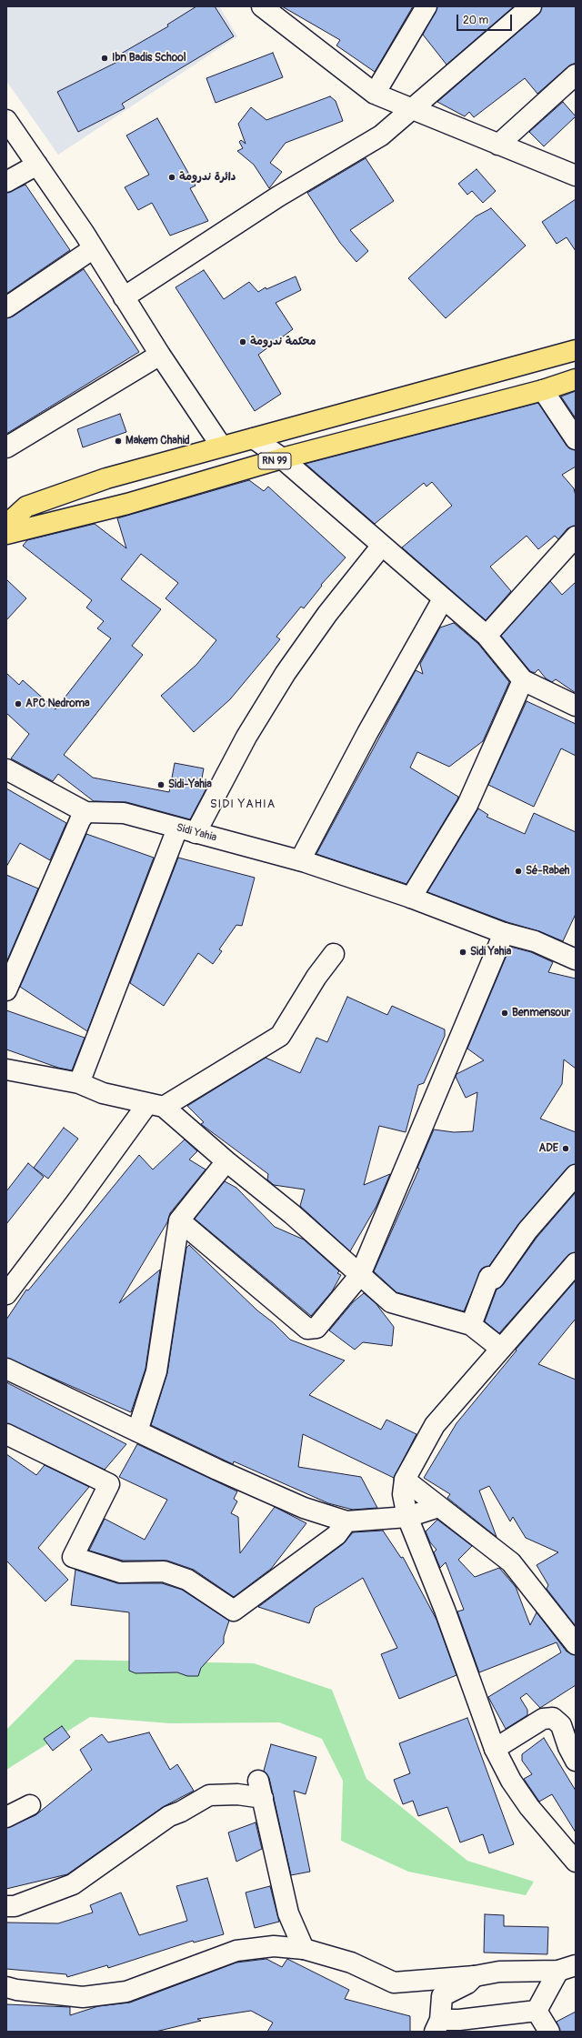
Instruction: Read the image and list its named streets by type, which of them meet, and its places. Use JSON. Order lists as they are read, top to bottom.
{
  "streets": {
    "main road": ["RN 99"],
    "street": ["Sidi Yahia"]
  },
  "districts": ["SIDI YAHIA"],
  "places": [
    "Ibn Badis School",
    "دائرة ندرومة",
    "محكمة ندرومة",
    "Makem Chahid",
    "APC Nedroma",
    "Sidi-Yahia",
    "Sé-Rabeh",
    "Sidi Yahia",
    "Benmensour",
    "ADE"
  ],
  "scale_bar": "20 m"
}
